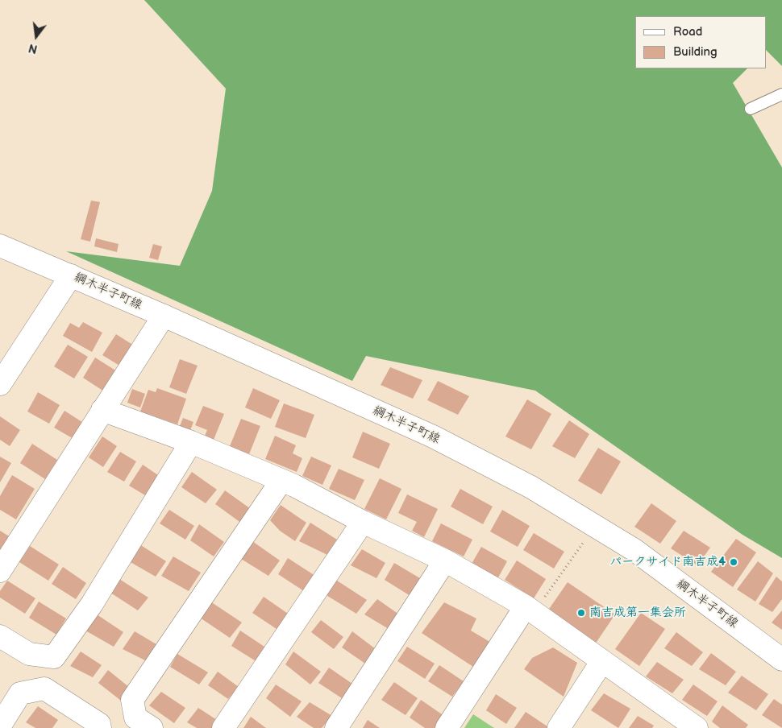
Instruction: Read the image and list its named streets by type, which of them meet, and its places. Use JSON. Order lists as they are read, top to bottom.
{
  "streets": {
    "street": ["綱木半子町線"]
  },
  "places": ["パークサイド南吉成4", "南吉成第一集会所"],
  "legend": ["Road", "Building"],
  "north": "bottom"
}
